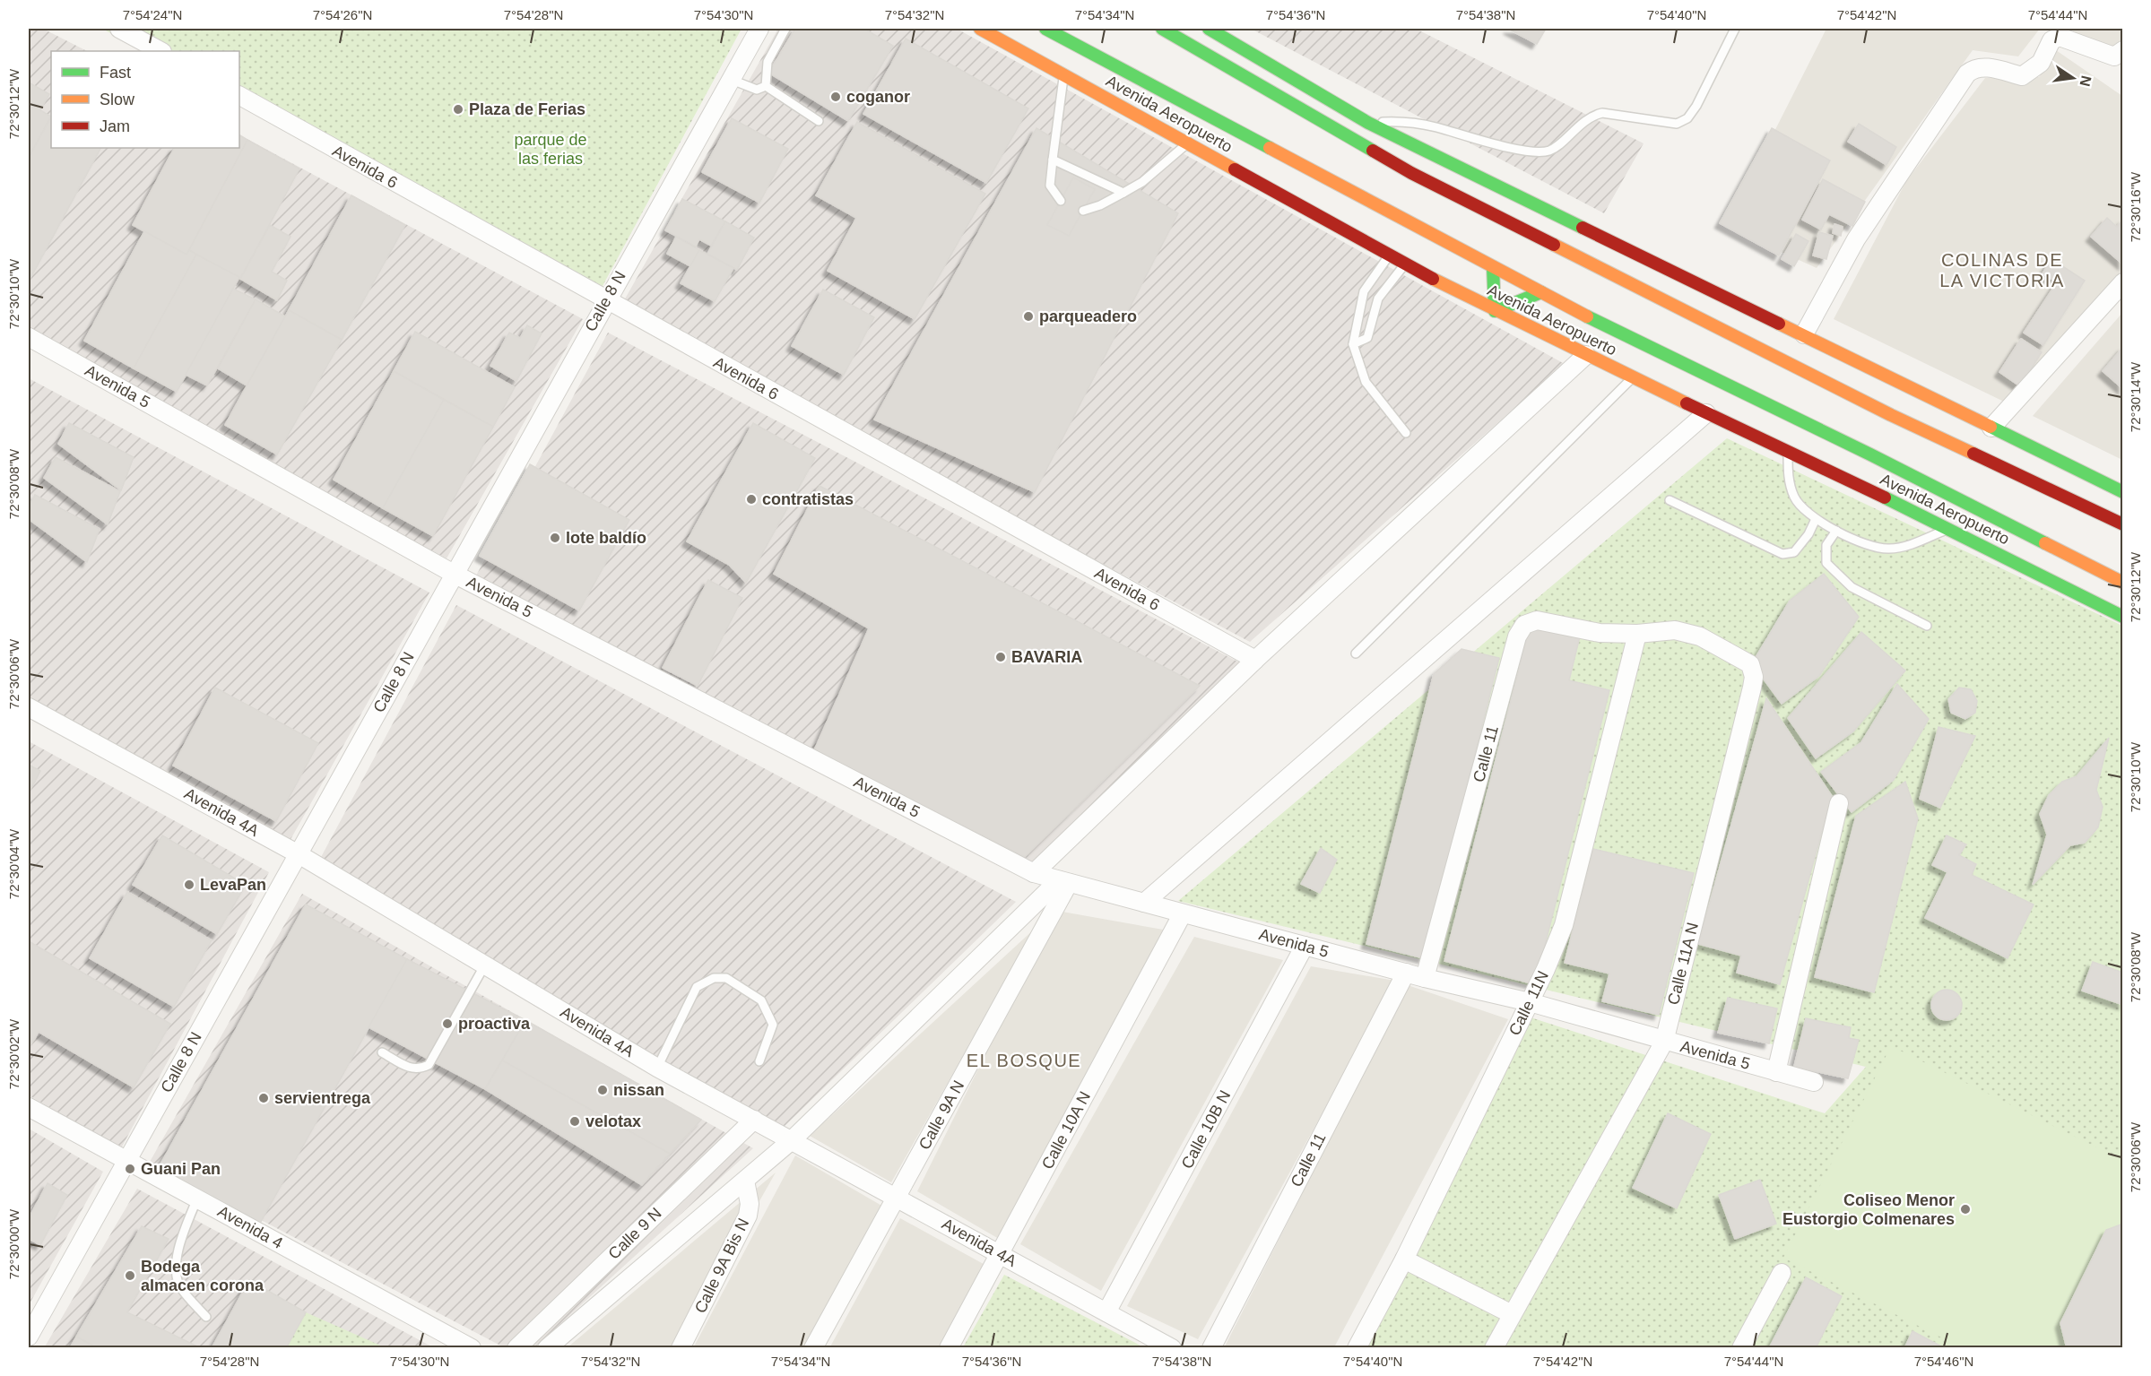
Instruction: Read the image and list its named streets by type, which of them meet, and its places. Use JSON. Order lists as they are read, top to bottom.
{
  "streets": {
    "main road": ["Avenida Aeropuerto"],
    "street": [
      "Avenida 6",
      "Calle 8 N",
      "Avenida 5",
      "Calle 11",
      "Avenida 4A",
      "Calle 11A N",
      "Calle 11N",
      "Calle 9A N",
      "Calle 10B N",
      "Calle 10A N",
      "Avenida 4",
      "Calle 9 N",
      "Calle 9A Bis N"
    ]
  },
  "crossings": [
    ["Avenida 6", "Calle 8 N"],
    ["Calle 8 N", "Avenida 5"],
    ["Calle 8 N", "Avenida 4A"],
    ["Calle 8 N", "Avenida 4"],
    ["Avenida 5", "Calle 11"],
    ["Avenida 5", "Calle 11A N"],
    ["Avenida 5", "Calle 11N"],
    ["Avenida 5", "Calle 9A N"],
    ["Avenida 5", "Calle 10B N"],
    ["Avenida 5", "Calle 10A N"],
    ["Avenida 5", "Calle 9 N"],
    ["Calle 11", "Calle 11A N"],
    ["Avenida 4A", "Calle 9A N"],
    ["Avenida 4A", "Calle 10B N"],
    ["Avenida 4A", "Calle 10A N"],
    ["Avenida 4A", "Calle 9 N"],
    ["Calle 11A N", "Calle 11N"],
    ["Calle 9A N", "Calle 9 N"],
    ["Calle 9 N", "Calle 9A Bis N"]
  ],
  "districts": ["COLINAS DE LA VICTORIA", "EL BOSQUE"],
  "parks": ["parque de las ferias"],
  "places": [
    "coganor",
    "Plaza de Ferias",
    "parqueadero",
    "contratistas",
    "lote baldío",
    "BAVARIA",
    "LevaPan",
    "proactiva",
    "nissan",
    "servientrega",
    "velotax",
    "Guani Pan",
    "Coliseo Menor Eustorgio Colmenares",
    "Bodega almacen corona"
  ],
  "legend": ["Fast", "Slow", "Jam"],
  "north": "right",
  "coordinates": [
    "7°54'24\"N",
    "7°54'26\"N",
    "7°54'28\"N",
    "7°54'30\"N",
    "7°54'32\"N",
    "7°54'34\"N",
    "7°54'36\"N",
    "7°54'38\"N",
    "7°54'40\"N",
    "7°54'42\"N",
    "7°54'44\"N",
    "72°30'12\"W",
    "72°30'16\"W",
    "72°30'10\"W",
    "72°30'14\"W",
    "72°30'08\"W",
    "72°30'06\"W",
    "72°30'04\"W",
    "72°30'02\"W",
    "72°30'00\"W",
    "7°54'46\"N"
  ]
}
